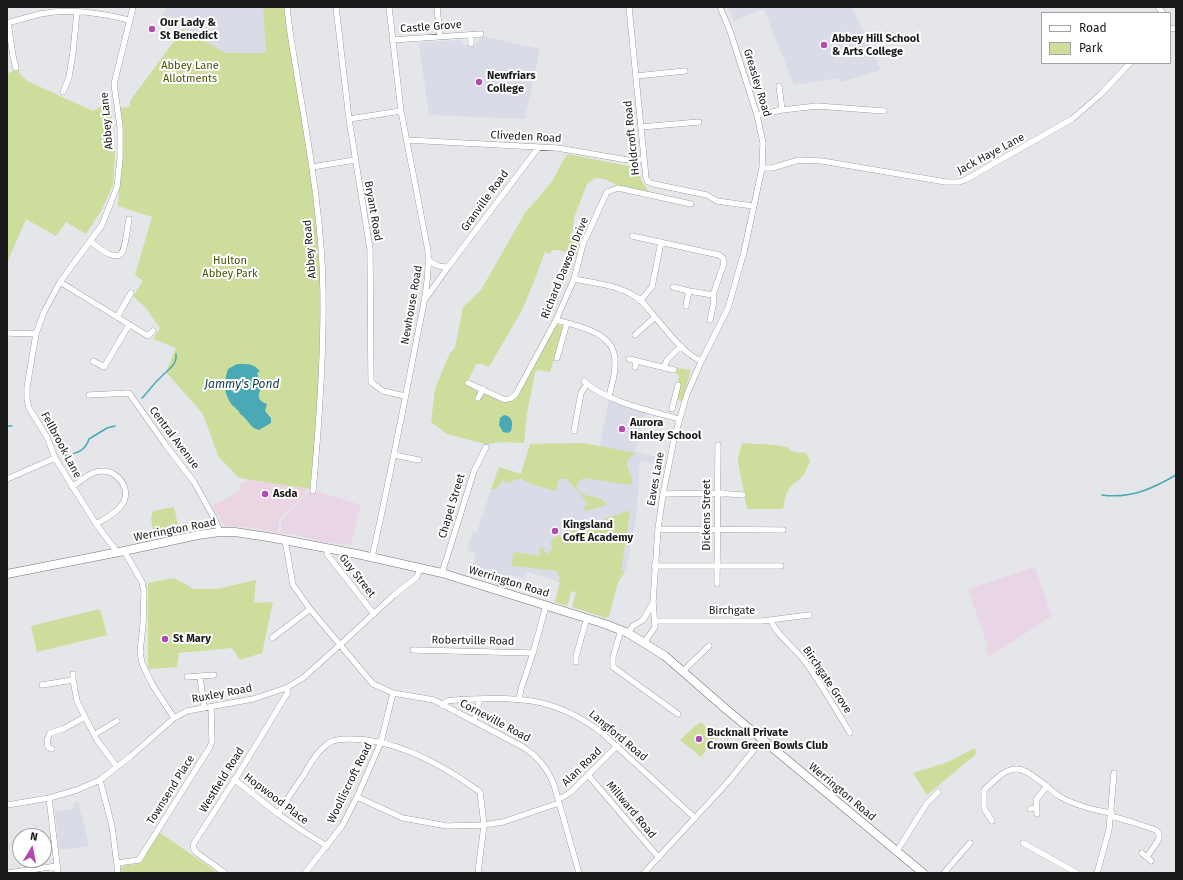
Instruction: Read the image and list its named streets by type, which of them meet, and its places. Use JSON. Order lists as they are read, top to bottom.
{
  "streets": {
    "highway": ["Werrington Road"],
    "street": [
      "Castle Grove",
      "Greasley Road",
      "Abbey Lane",
      "Cliveden Road",
      "Holdcroft Road",
      "Jack Haye Lane",
      "Granville Road",
      "Bryant Road",
      "Abbey Road",
      "Richard Dawson Drive",
      "Newhouse Road",
      "Central Avenue",
      "Fellbrook Lane",
      "Eaves Lane",
      "Chapel Street",
      "Dickens Street",
      "Guy Street",
      "Birchgate",
      "Robertville Road",
      "Birchgate Grove",
      "Ruxley Road",
      "Corneville Road",
      "Langford Road",
      "Alan Road",
      "Westfield Road",
      "Woolliscroft Road",
      "Townsend Place",
      "Hopwood Place",
      "Millward Road"
    ]
  },
  "crossings": [
    ["Castle Grove", "Newhouse Road"],
    ["Greasley Road", "Holdcroft Road"],
    ["Greasley Road", "Jack Haye Lane"],
    ["Greasley Road", "Eaves Lane"],
    ["Abbey Lane", "Fellbrook Lane"],
    ["Cliveden Road", "Holdcroft Road"],
    ["Cliveden Road", "Granville Road"],
    ["Cliveden Road", "Newhouse Road"],
    ["Holdcroft Road", "Eaves Lane"],
    ["Granville Road", "Newhouse Road"],
    ["Bryant Road", "Newhouse Road"],
    ["Newhouse Road", "Werrington Road"],
    ["Central Avenue", "Werrington Road"],
    ["Fellbrook Lane", "Werrington Road"],
    ["Fellbrook Lane", "Ruxley Road"],
    ["Eaves Lane", "Werrington Road"],
    ["Eaves Lane", "Birchgate"],
    ["Chapel Street", "Werrington Road"],
    ["Werrington Road", "Guy Street"],
    ["Werrington Road", "Ruxley Road"],
    ["Werrington Road", "Corneville Road"],
    ["Guy Street", "Ruxley Road"],
    ["Birchgate", "Birchgate Grove"],
    ["Ruxley Road", "Corneville Road"],
    ["Ruxley Road", "Westfield Road"],
    ["Ruxley Road", "Townsend Place"],
    ["Corneville Road", "Langford Road"],
    ["Corneville Road", "Alan Road"],
    ["Corneville Road", "Woolliscroft Road"],
    ["Langford Road", "Alan Road"],
    ["Alan Road", "Woolliscroft Road"],
    ["Alan Road", "Millward Road"],
    ["Westfield Road", "Hopwood Place"],
    ["Woolliscroft Road", "Hopwood Place"]
  ],
  "water": ["Jammy's Pond"],
  "parks": ["Abbey Lane Allotments", "Hulton Abbey Park"],
  "places": [
    "Our Lady & St Benedict",
    "Abbey Hill School & Arts College",
    "Newfriars College",
    "Aurora Hanley School",
    "Asda",
    "Kingsland CofE Academy",
    "St Mary",
    "Bucknall Private Crown Green Bowls Club"
  ],
  "legend": ["Road", "Park"],
  "north": "top"
}
